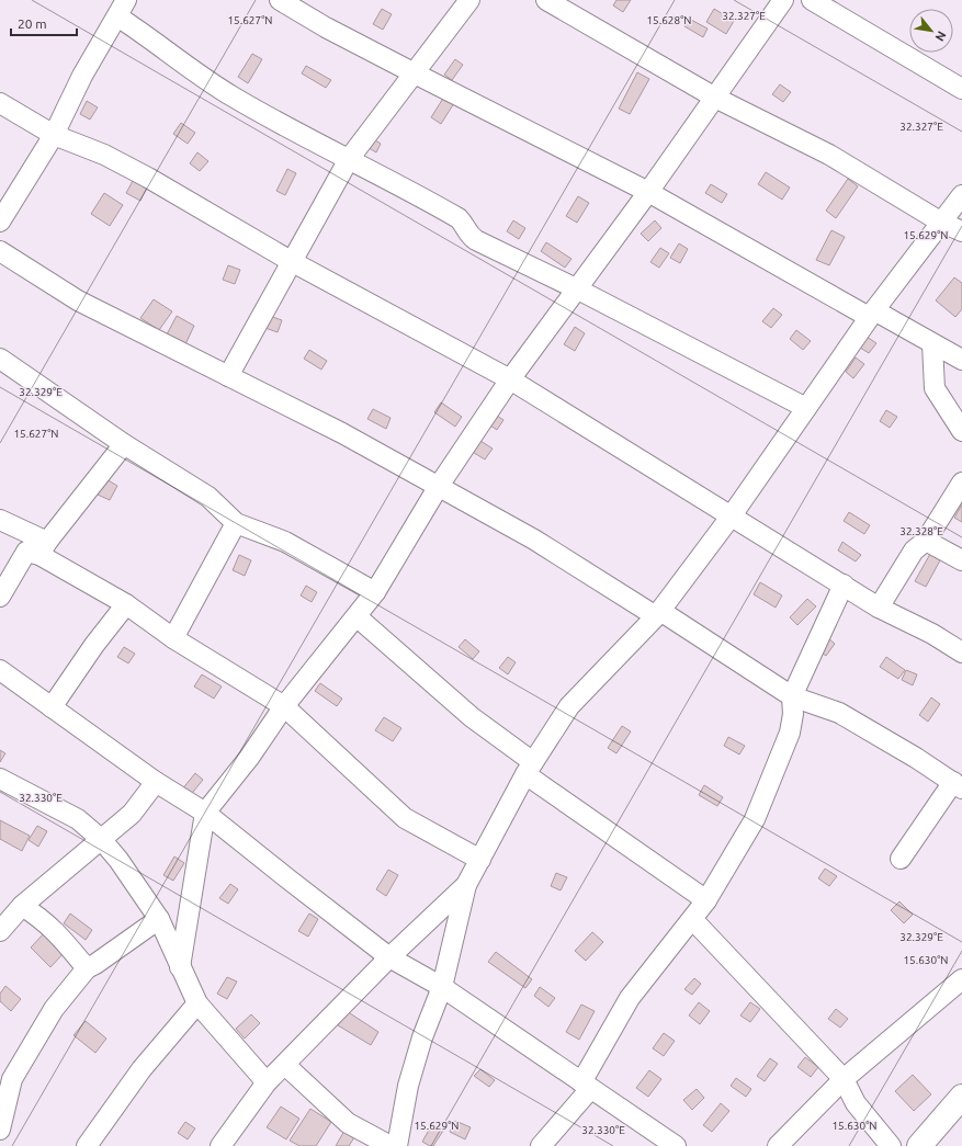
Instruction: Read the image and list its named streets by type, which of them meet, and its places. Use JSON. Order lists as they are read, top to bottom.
{
  "scale_bar": "20 m",
  "north": "bottom right",
  "coordinates": [
    "32.327°E",
    "15.627°N",
    "15.628°N",
    "15.629°N",
    "32.329°E",
    "32.328°E",
    "32.330°E",
    "15.630°N"
  ]
}
